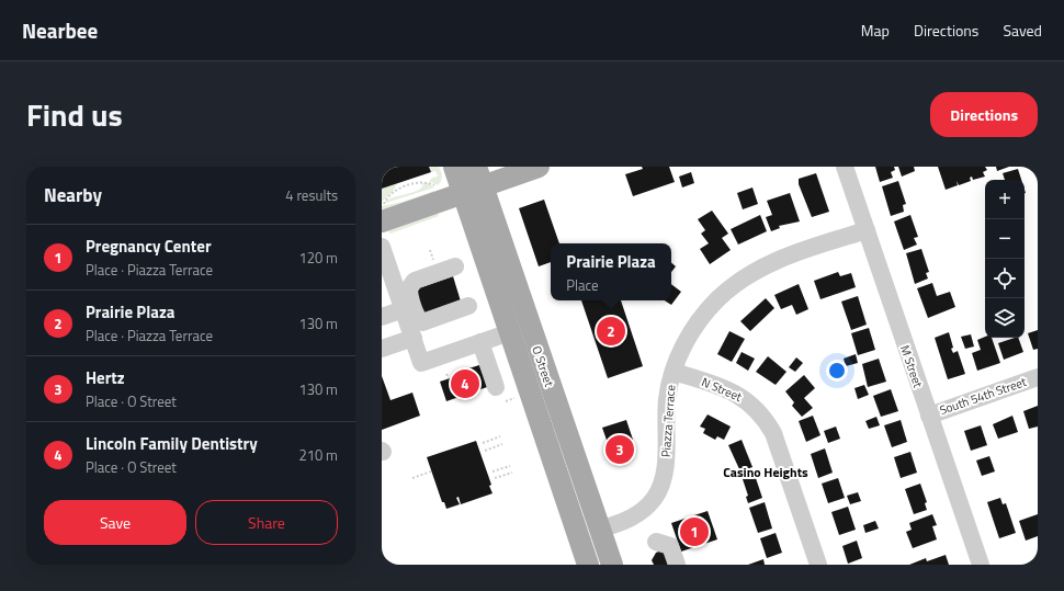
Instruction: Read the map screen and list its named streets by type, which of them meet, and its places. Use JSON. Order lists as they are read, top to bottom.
{
  "streets": {
    "main road": ["O Street"],
    "street": [
      "M Street",
      "N Street",
      "South 54th Street",
      "Piazza Terrace"
    ]
  },
  "crossings": [
    ["O Street", "Piazza Terrace"],
    ["M Street", "South 54th Street"],
    ["M Street", "Piazza Terrace"],
    ["N Street", "Piazza Terrace"]
  ],
  "districts": ["Casino Heights"],
  "page": {
    "header": "Nearbee",
    "nav": ["Map", "Directions", "Saved"],
    "title": "Find us",
    "buttons": [
      "Directions",
      ["Save", "Share"]
    ],
    "heading": ["Nearby", "4 results"],
    "map_buttons": ["+", "−"],
    "list": [
      {
        "mark": "1",
        "name": "Pregnancy Center",
        "note": "Place · Piazza Terrace",
        "value": "120 m"
      },
      {
        "mark": "2",
        "name": "Prairie Plaza",
        "note": "Place · Piazza Terrace",
        "value": "130 m"
      },
      {
        "mark": "3",
        "name": "Hertz",
        "note": "Place · O Street",
        "value": "130 m"
      },
      {
        "mark": "4",
        "name": "Lincoln Family Dentistry",
        "note": "Place · O Street",
        "value": "210 m"
      }
    ],
    "popup": ["Prairie Plaza", "Place"],
    "pins": [
      "2",
      "4",
      "3",
      "1"
    ]
  }
}
